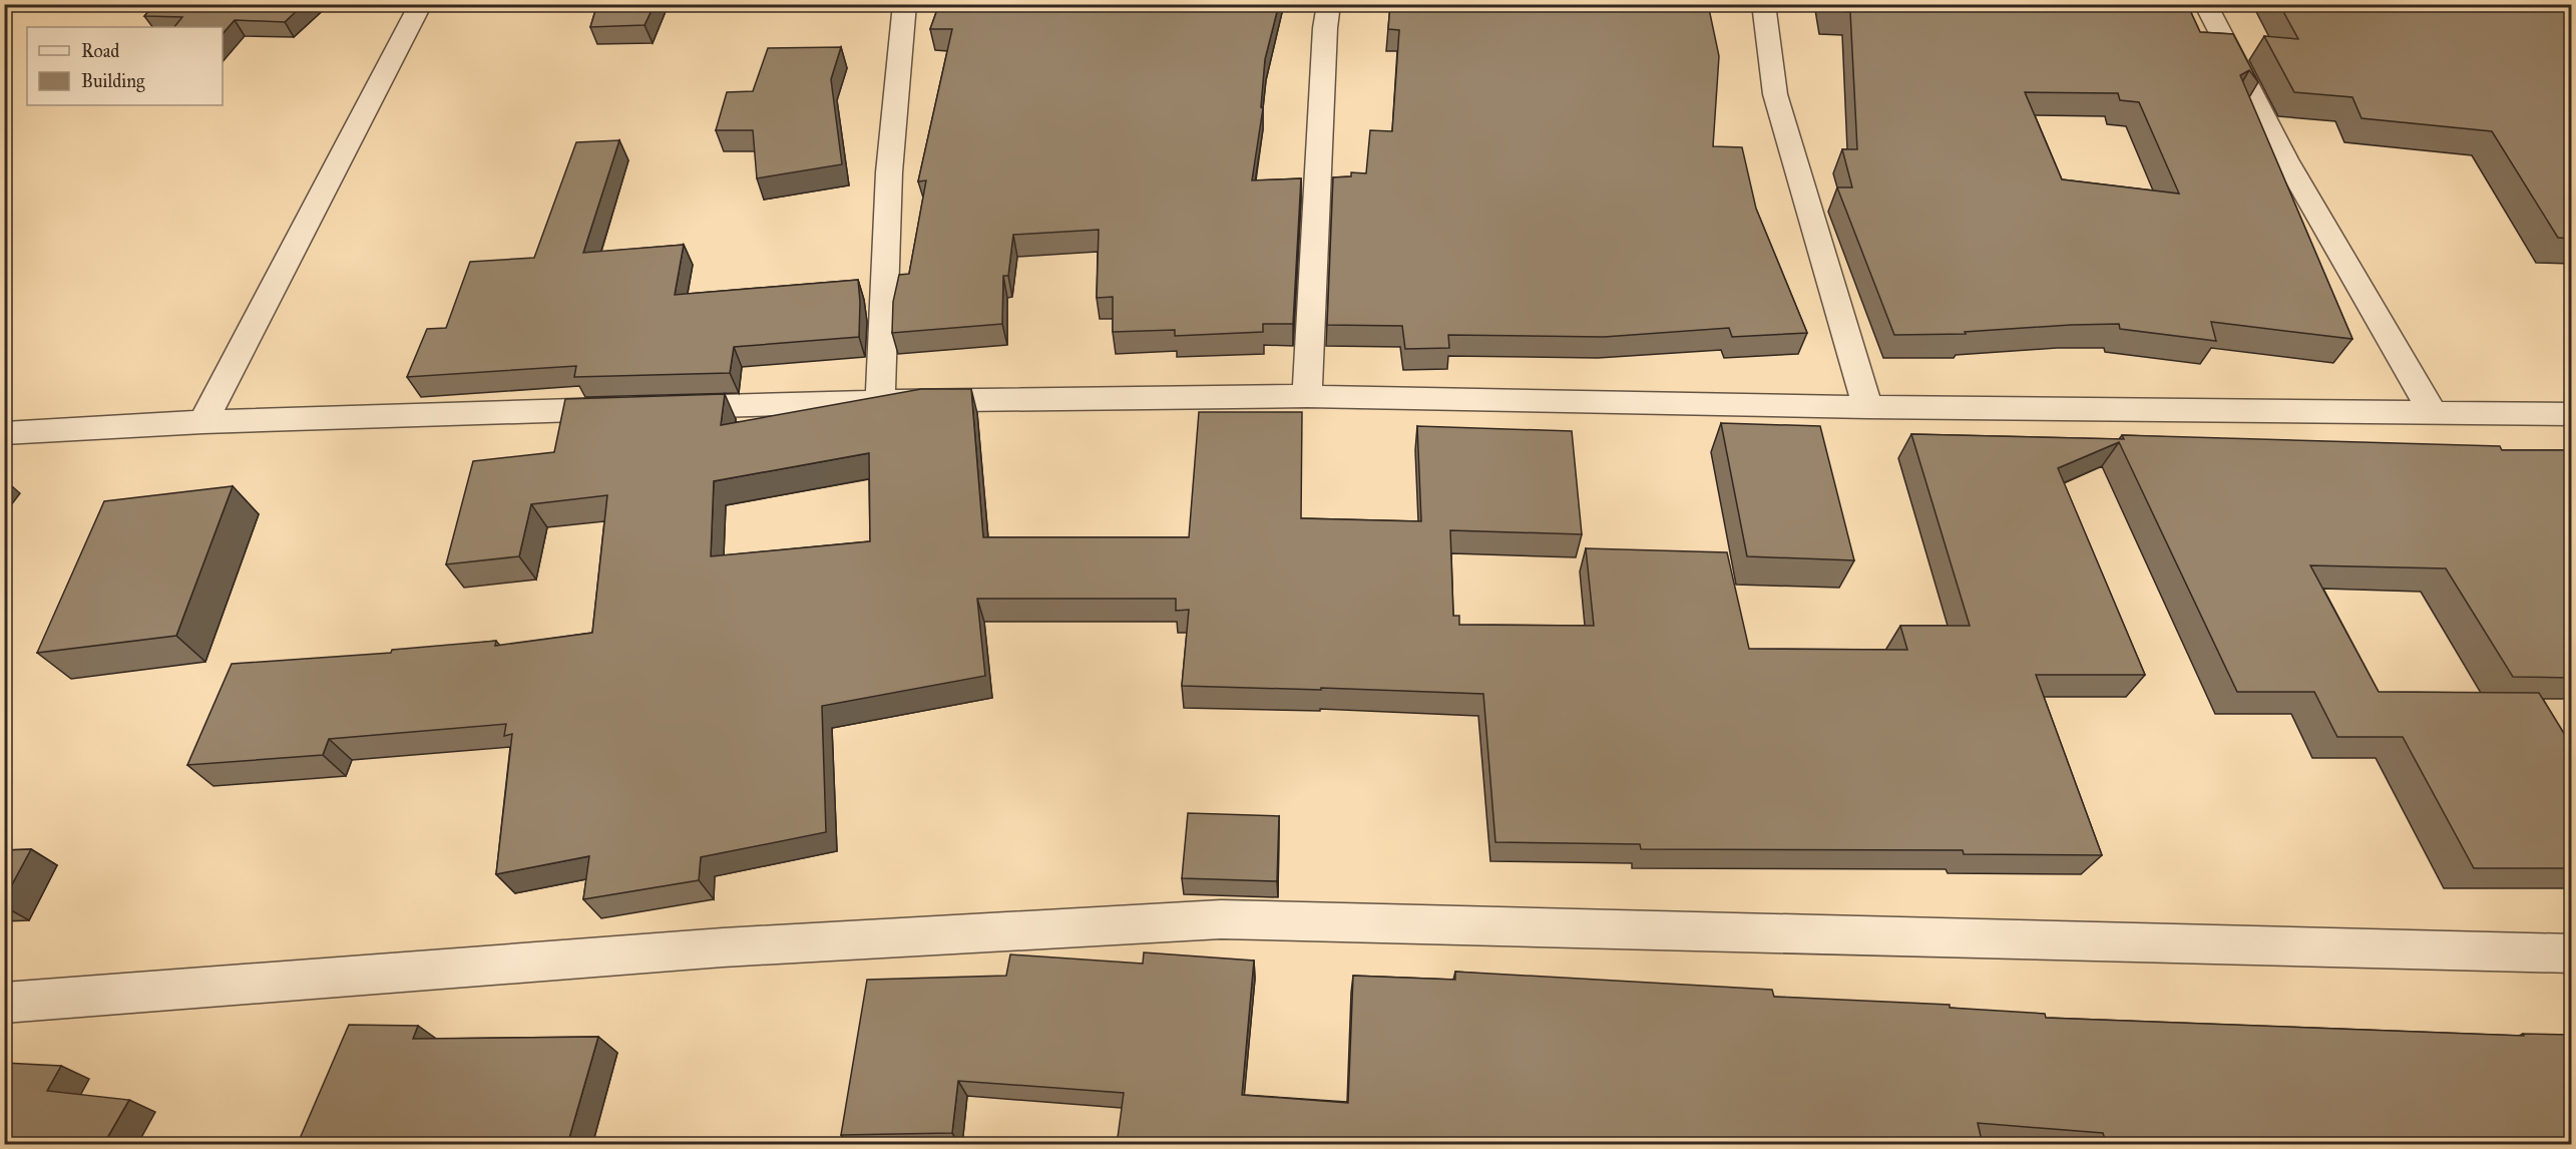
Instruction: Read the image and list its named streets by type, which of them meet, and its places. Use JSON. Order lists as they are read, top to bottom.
{
  "legend": ["Road", "Building"]
}
